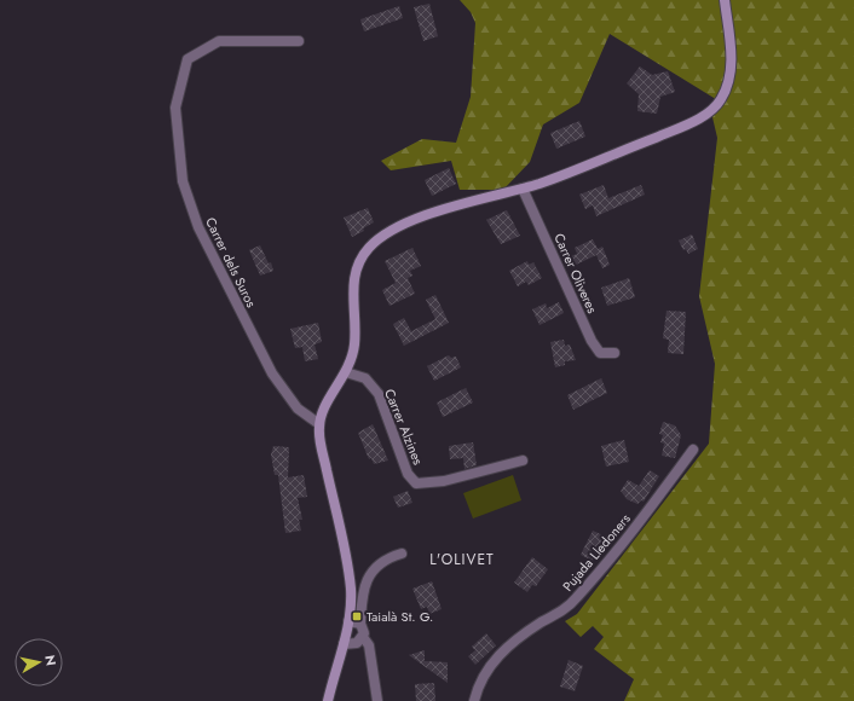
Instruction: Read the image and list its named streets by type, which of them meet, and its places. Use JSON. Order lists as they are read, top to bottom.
{
  "streets": {
    "street": [
      "Carrer dels Suros",
      "Carrer Oliveres",
      "Carrer Alzines",
      "Pujada Lledoners"
    ]
  },
  "districts": ["L'OLIVET"],
  "places": {
    "transit": ["Taialà St. G."]
  },
  "north": "right"
}
